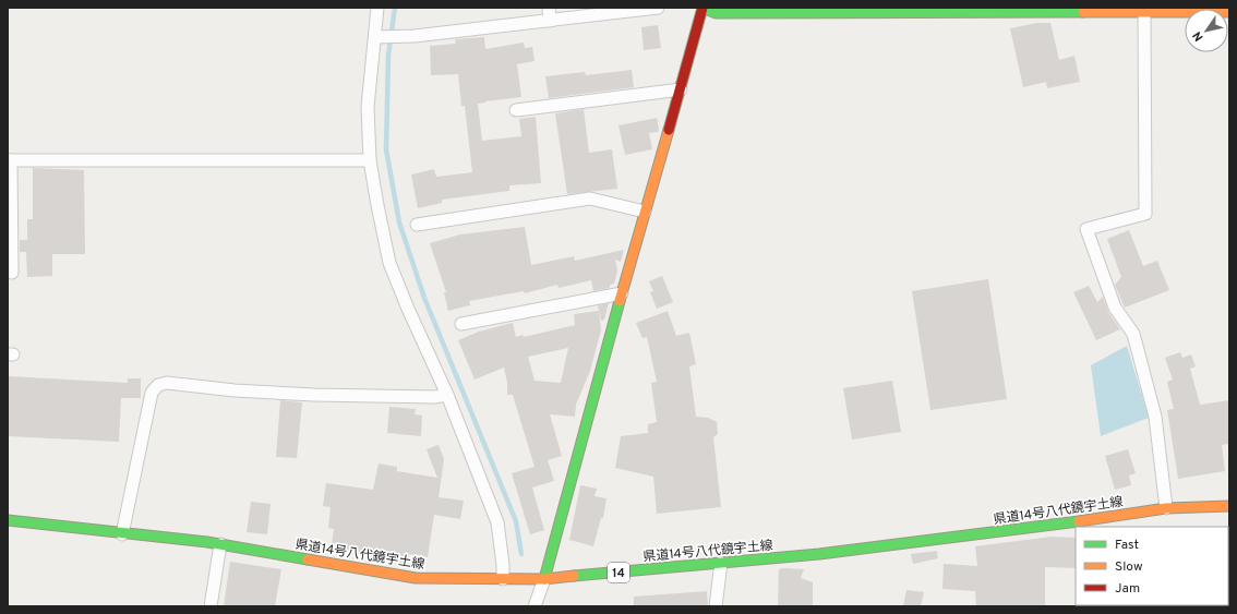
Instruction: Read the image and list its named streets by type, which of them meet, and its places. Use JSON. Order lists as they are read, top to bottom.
{
  "streets": {
    "main road": ["県道14号八代鏡宇土線", "14"]
  },
  "legend": ["Fast", "Slow", "Jam"],
  "north": "bottom left"
}
